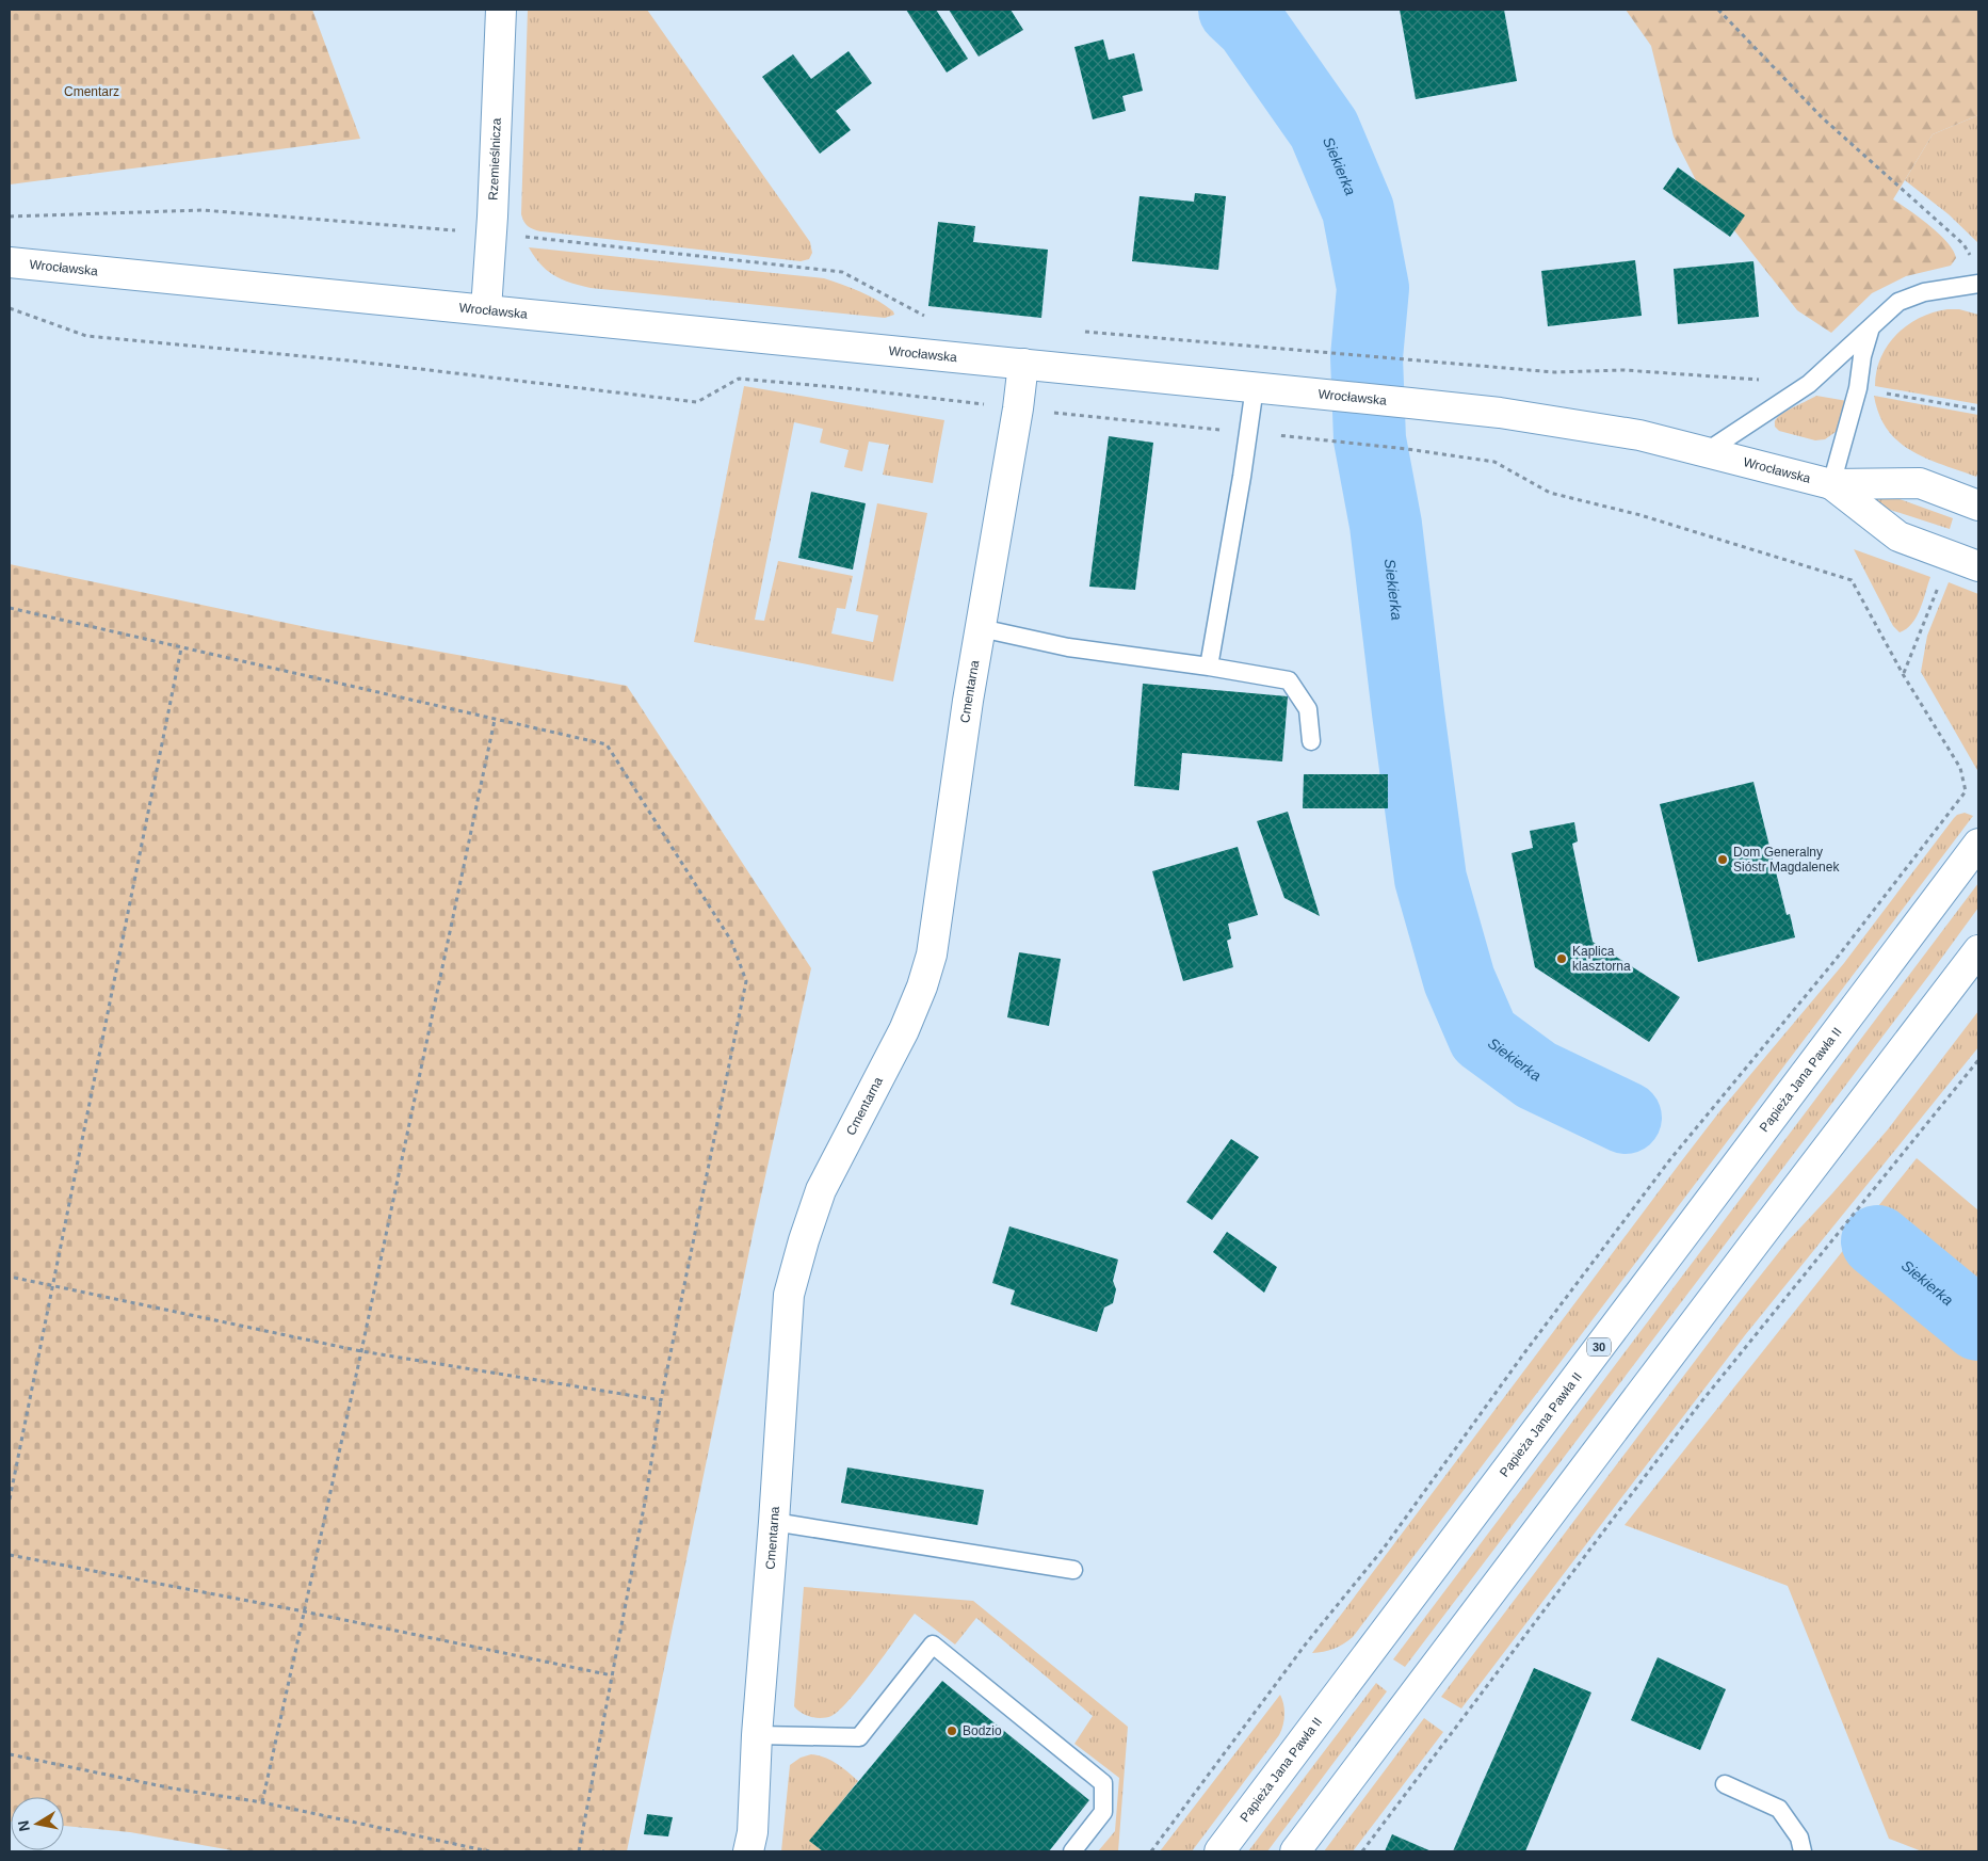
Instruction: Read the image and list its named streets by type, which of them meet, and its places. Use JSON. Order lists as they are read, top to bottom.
{
  "streets": {
    "main road": [
      "Rzemieślnicza",
      "Wrocławska",
      "Cmentarna",
      "Papieża Jana Pawła II",
      "30"
    ]
  },
  "crossings": [
    ["Rzemieślnicza", "Wrocławska"],
    ["Wrocławska", "Cmentarna"]
  ],
  "water": ["Siekierka"],
  "parks": ["Cmentarz"],
  "places": ["Dom Generalny Sióstr Magdalenek", "Kaplica klasztorna", "Bodzio"],
  "north": "left"
}
